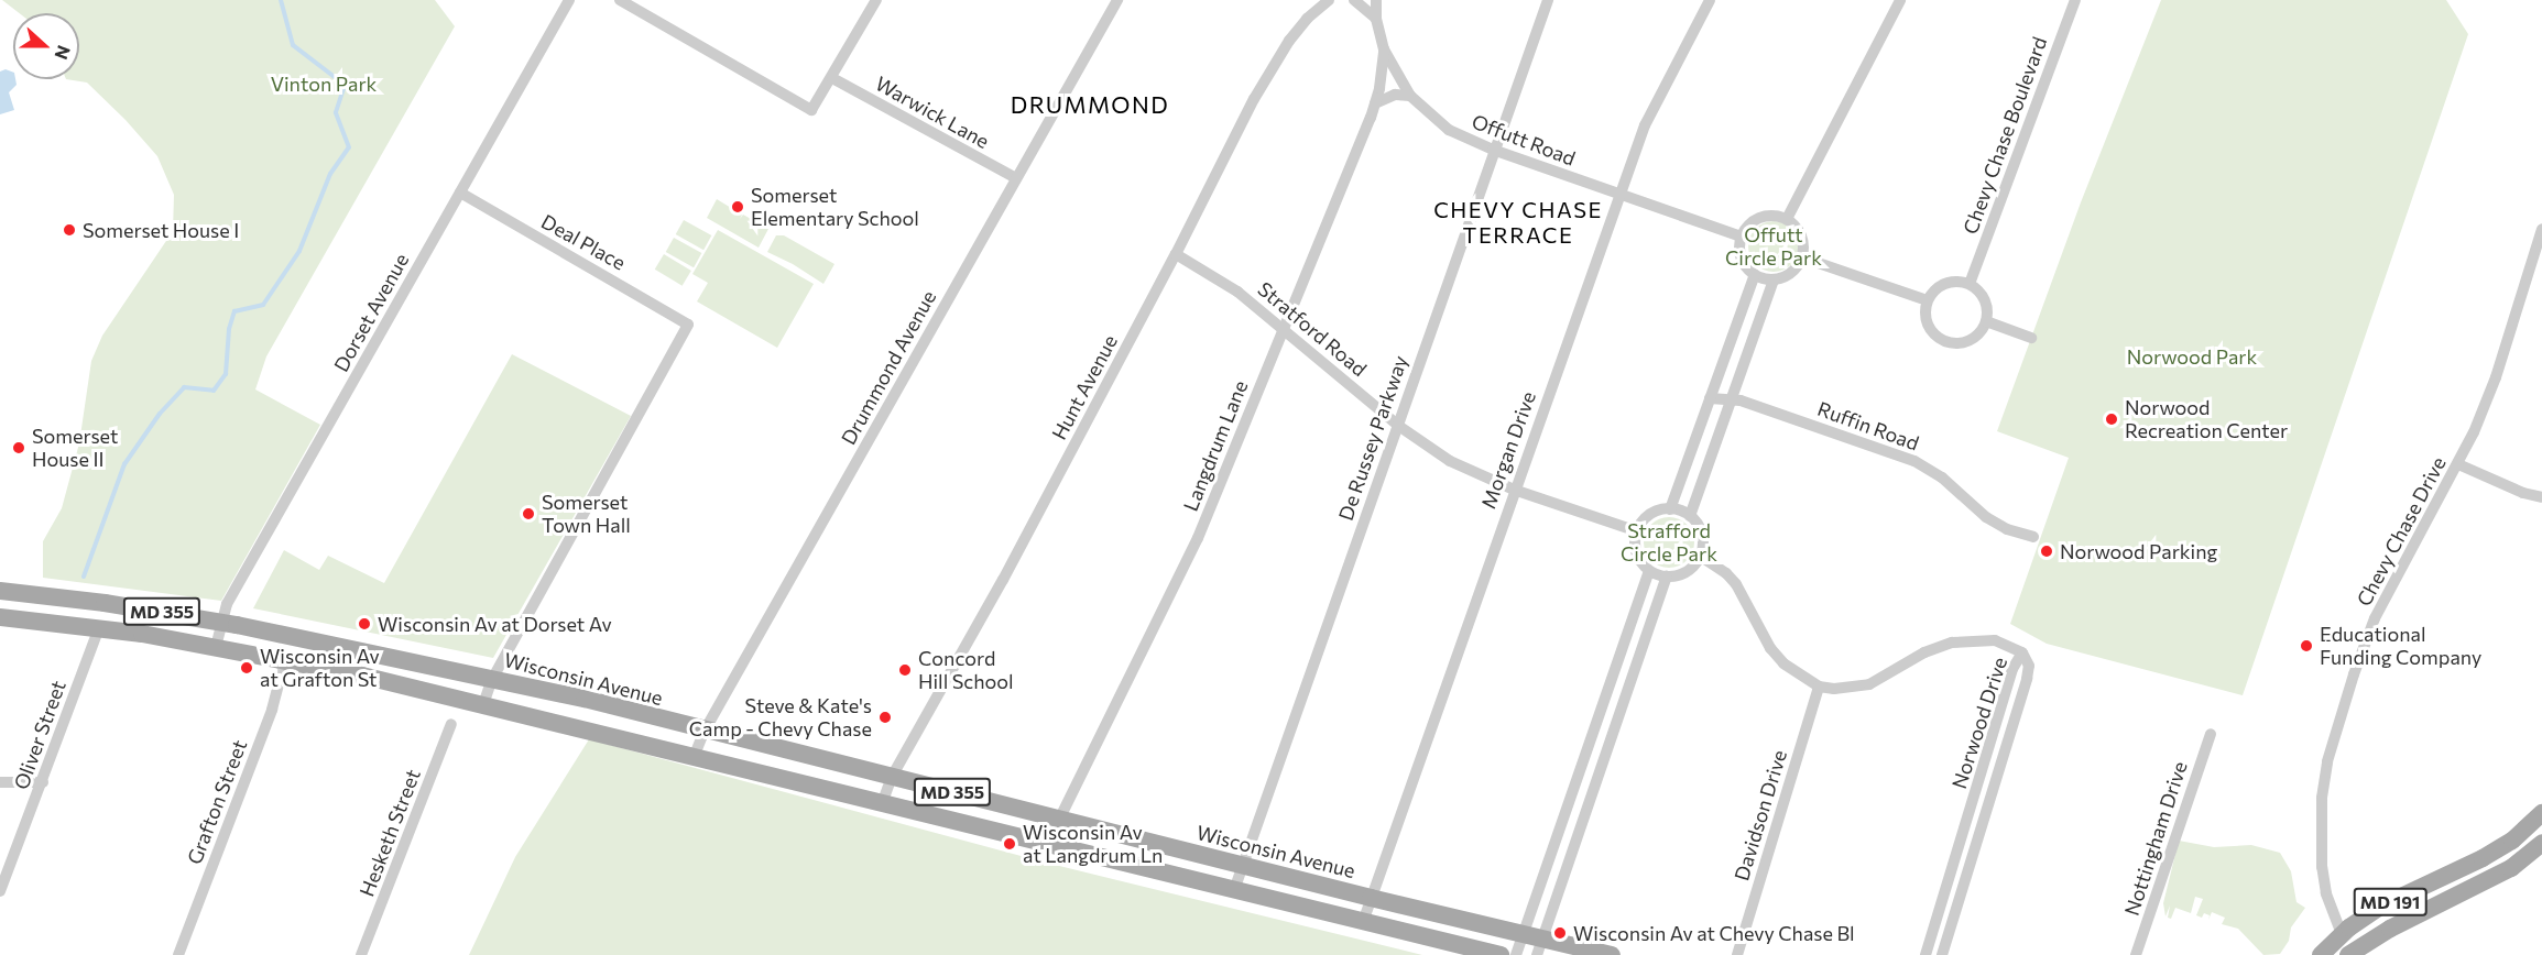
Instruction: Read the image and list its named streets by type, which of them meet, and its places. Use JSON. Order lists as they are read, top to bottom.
{
  "streets": {
    "main road": ["MD 355", "Wisconsin Avenue", "MD 191"],
    "street": [
      "Warwick Lane",
      "Chevy Chase Boulevard",
      "Offutt Road",
      "Deal Place",
      "Dorset Avenue",
      "Stratford Road",
      "Drummond Avenue",
      "Hunt Avenue",
      "Ruffin Road",
      "De Russey Parkway",
      "Langdrum Lane",
      "Morgan Drive",
      "Chevy Chase Drive",
      "Norwood Drive",
      "Oliver Street",
      "Grafton Street",
      "Davidson Drive",
      "Hesketh Street",
      "Nottingham Drive"
    ]
  },
  "crossings": [
    ["Warwick Lane", "Drummond Avenue"],
    ["Offutt Road", "De Russey Parkway"],
    ["Offutt Road", "Langdrum Lane"],
    ["Offutt Road", "Morgan Drive"],
    ["Deal Place", "Dorset Avenue"],
    ["Deal Place", "Wisconsin Avenue"],
    ["Dorset Avenue", "MD 355"],
    ["Dorset Avenue", "Wisconsin Avenue"],
    ["Stratford Road", "Hunt Avenue"],
    ["Stratford Road", "De Russey Parkway"],
    ["Stratford Road", "Langdrum Lane"],
    ["Stratford Road", "Morgan Drive"],
    ["Drummond Avenue", "MD 355"],
    ["Drummond Avenue", "Wisconsin Avenue"],
    ["Hunt Avenue", "MD 355"],
    ["Hunt Avenue", "Wisconsin Avenue"],
    ["De Russey Parkway", "MD 355"],
    ["De Russey Parkway", "Wisconsin Avenue"],
    ["Langdrum Lane", "MD 355"],
    ["Langdrum Lane", "Wisconsin Avenue"],
    ["Morgan Drive", "MD 355"],
    ["Morgan Drive", "Wisconsin Avenue"],
    ["Chevy Chase Drive", "MD 191"],
    ["MD 355", "Oliver Street"],
    ["MD 355", "Grafton Street"]
  ],
  "districts": ["DRUMMOND", "CHEVY CHASE TERRACE"],
  "parks": [
    "Vinton Park",
    "Offutt Circle Park",
    "Norwood Park",
    "Strafford Circle Park"
  ],
  "places": [
    "Somerset Elementary School",
    "Somerset House I",
    "Norwood Recreation Center",
    "Somerset House II",
    "Somerset Town Hall",
    "Norwood Parking",
    "Wisconsin Av at Dorset Av",
    "Educational Funding Company",
    "Wisconsin Av at Grafton St",
    "Concord Hill School",
    "Steve & Kate's Camp - Chevy Chase",
    "Wisconsin Av at Langdrum Ln",
    "Wisconsin Av at Chevy Chase Bl"
  ],
  "north": "right"
}
